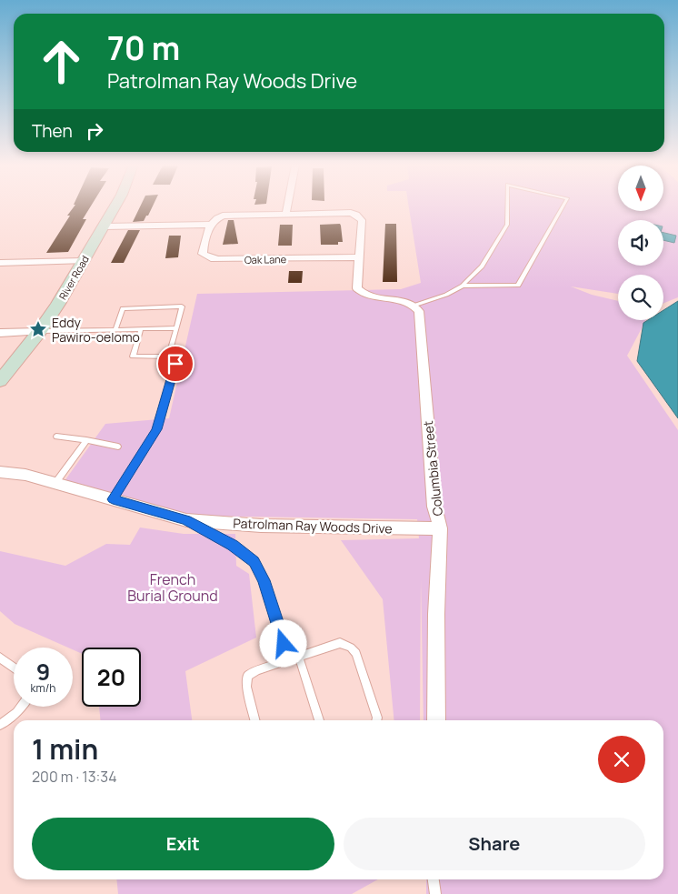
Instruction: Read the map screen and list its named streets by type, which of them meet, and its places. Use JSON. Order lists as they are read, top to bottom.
{
  "streets": {
    "main road": ["River Road"],
    "street": ["Oak Lane", "Columbia Street", "Patrolman Ray Woods Drive"]
  },
  "crossings": [
    ["Columbia Street", "Patrolman Ray Woods Drive"]
  ],
  "parks": ["French Burial Ground"],
  "places": {
    "place": ["Eddy Pawiro-oelomo"]
  },
  "north": "bottom",
  "page": {
    "turn": ["70 m", "Patrolman Ray Woods Drive"],
    "then": "Then",
    "speed": "9 km/h",
    "limit": "20",
    "heading": ["1 min", "200 m · 13:34"],
    "buttons": ["Exit", "Share"]
  }
}
